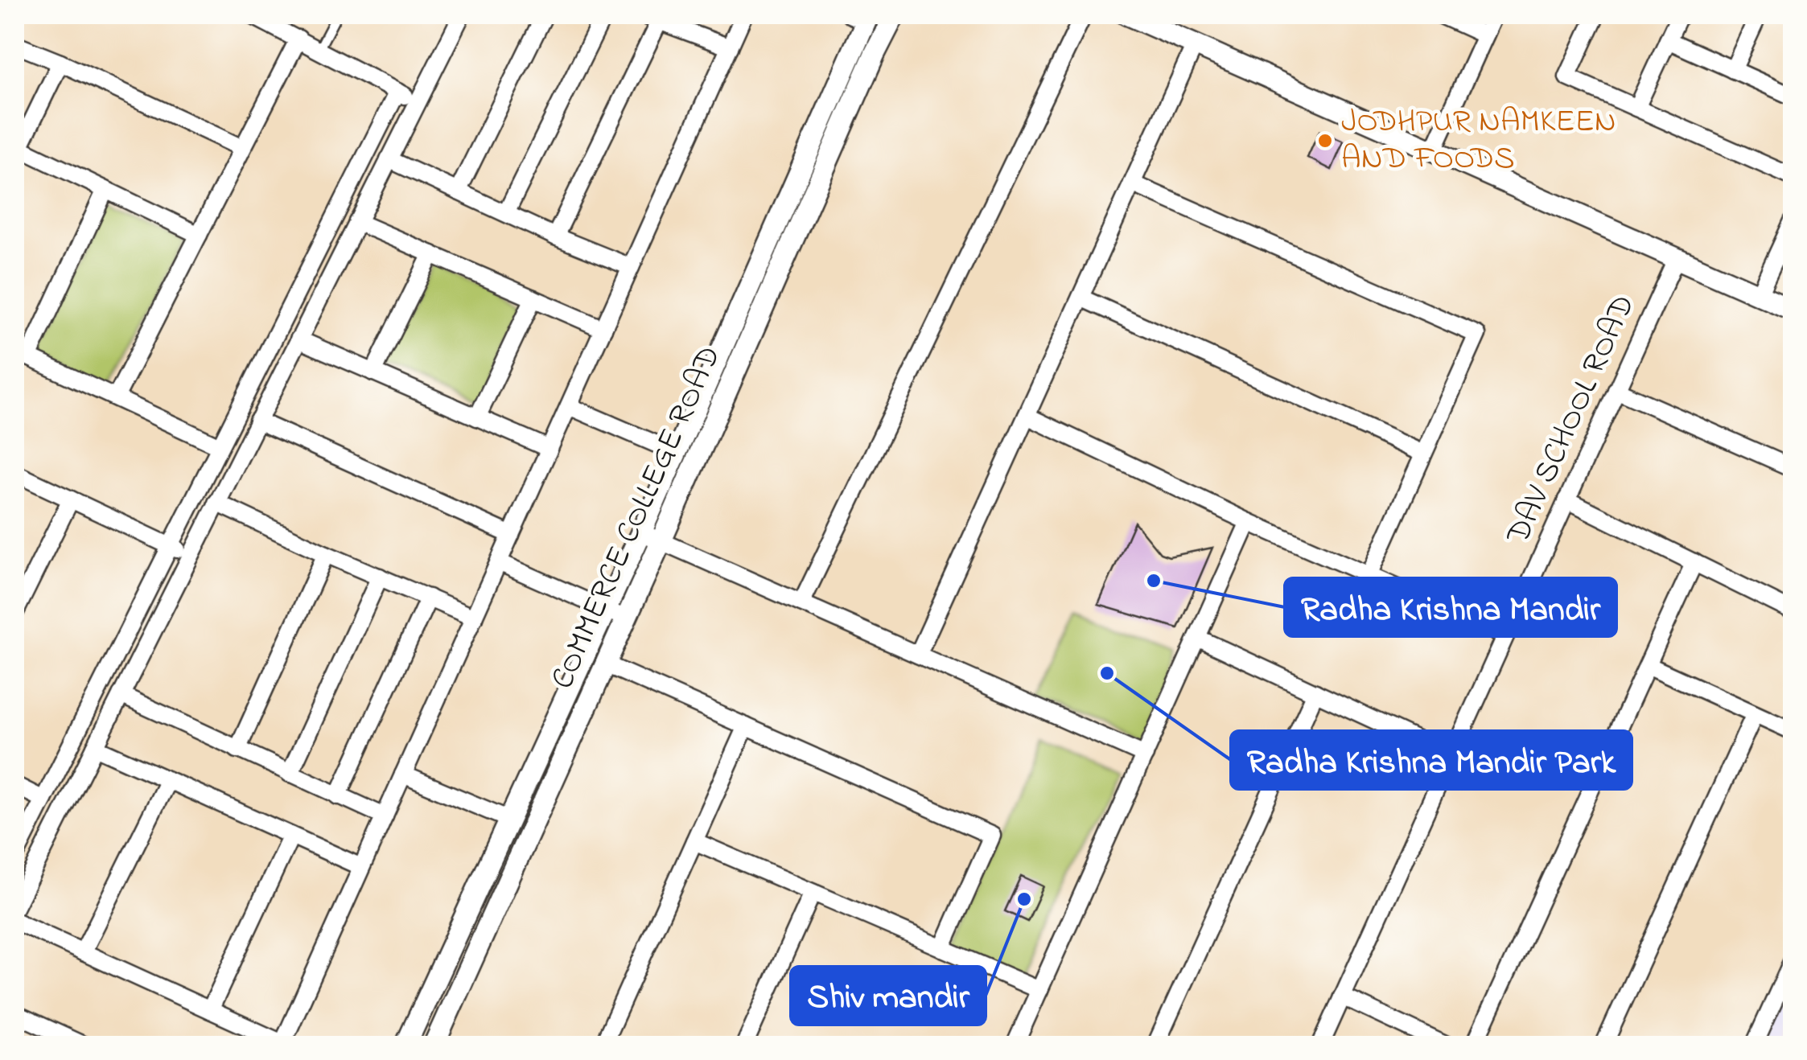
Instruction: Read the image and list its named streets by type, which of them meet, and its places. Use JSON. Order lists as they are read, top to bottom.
{
  "streets": {
    "street": ["DAV SCHOOL ROAD", "COMMERCE COLLEGE ROAD"]
  },
  "places": [
    "JODHPUR NAMKEEN AND FOODS",
    "Radha Krishna Mandir",
    "Radha Krishna Mandir Park",
    "Shiv mandir"
  ]
}
